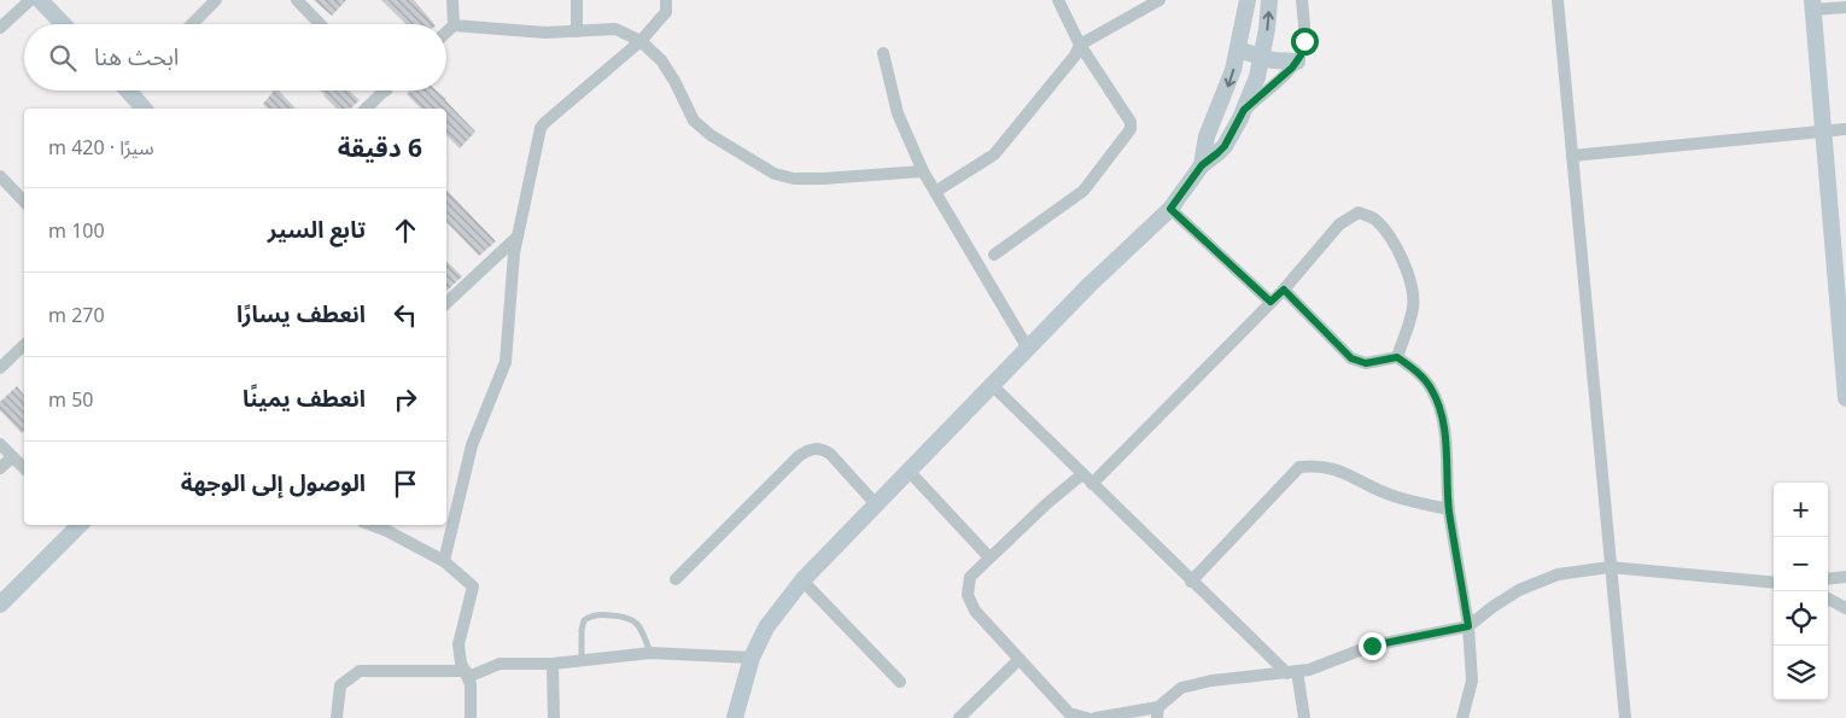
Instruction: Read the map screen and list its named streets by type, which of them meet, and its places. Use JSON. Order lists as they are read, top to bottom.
{
  "page": {
    "search": "ابحث هنا",
    "heading": ["6 دقيقة", "سيرًا · 420 m"],
    "list": [
      ["تابع السير", "100 m"],
      ["انعطف يسارًا", "270 m"],
      ["انعطف يمينًا", "50 m"],
      "الوصول إلى الوجهة"
    ],
    "map_buttons": ["+", "−"]
  }
}
